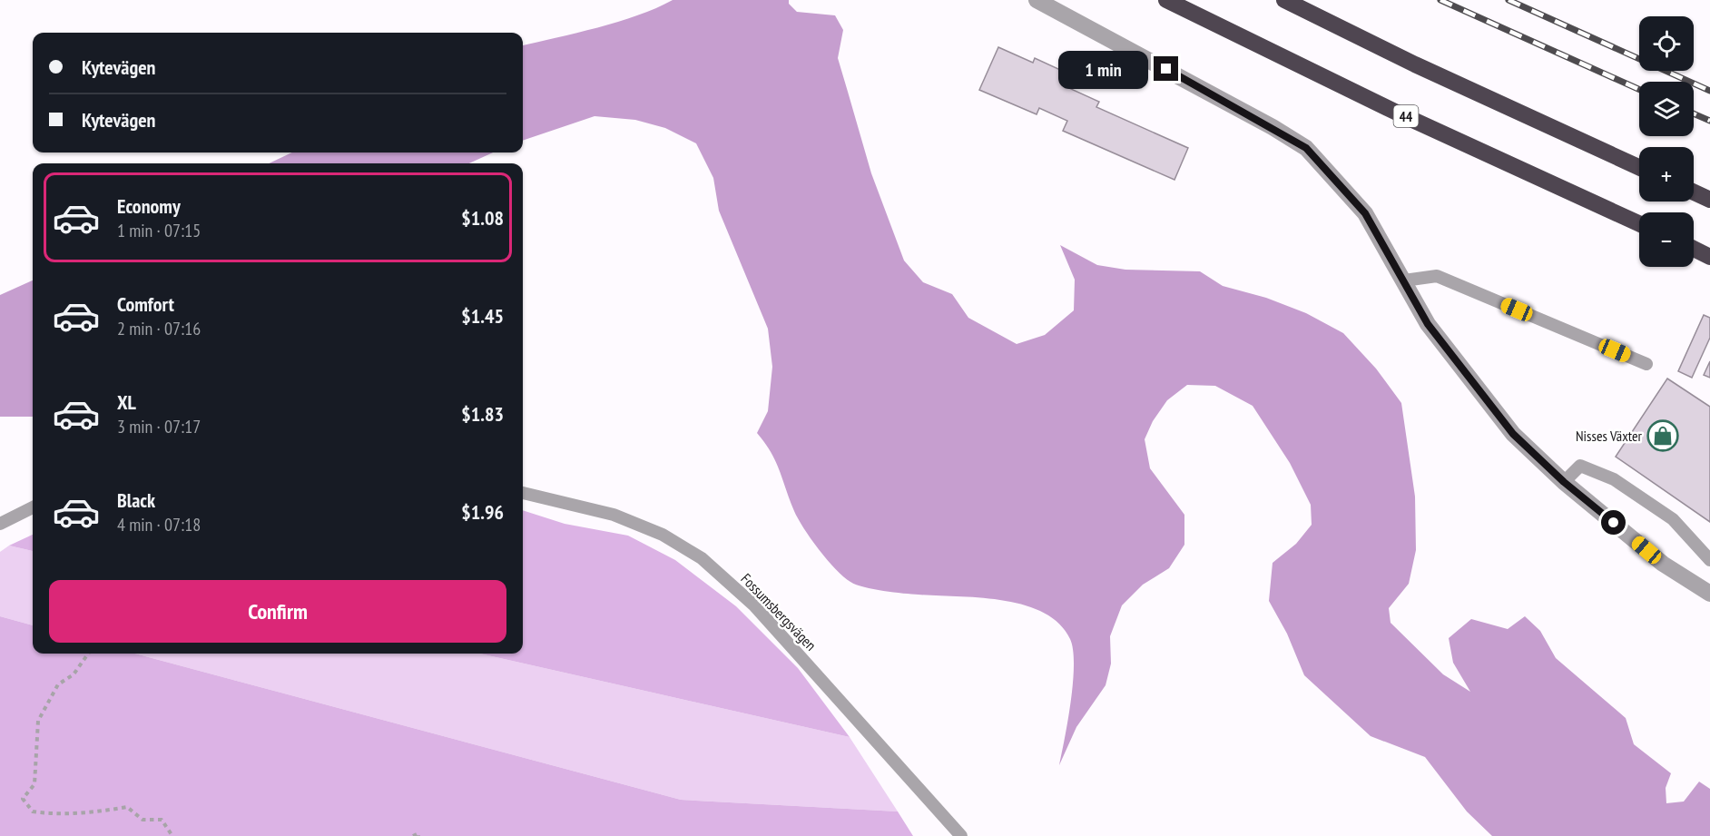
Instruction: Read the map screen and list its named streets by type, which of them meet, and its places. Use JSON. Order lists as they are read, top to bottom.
{
  "streets": {
    "highway": ["44"],
    "lane": ["Fossumsbergsvägen"]
  },
  "places": {
    "shop": ["Nisses Växter"]
  },
  "page": {
    "map_buttons": ["+", "−"],
    "banner": ["Kytevägen", "Kytevägen"],
    "bubble": "1 min",
    "list": [
      {
        "name": "Economy",
        "note": "1 min · 07:15",
        "value": "$1.08"
      },
      {
        "name": "Comfort",
        "note": "2 min · 07:16",
        "value": "$1.45"
      },
      {
        "name": "XL",
        "note": "3 min · 07:17",
        "value": "$1.83"
      },
      {
        "name": "Black",
        "note": "4 min · 07:18",
        "value": "$1.96"
      }
    ],
    "buttons": "Confirm"
  }
}
